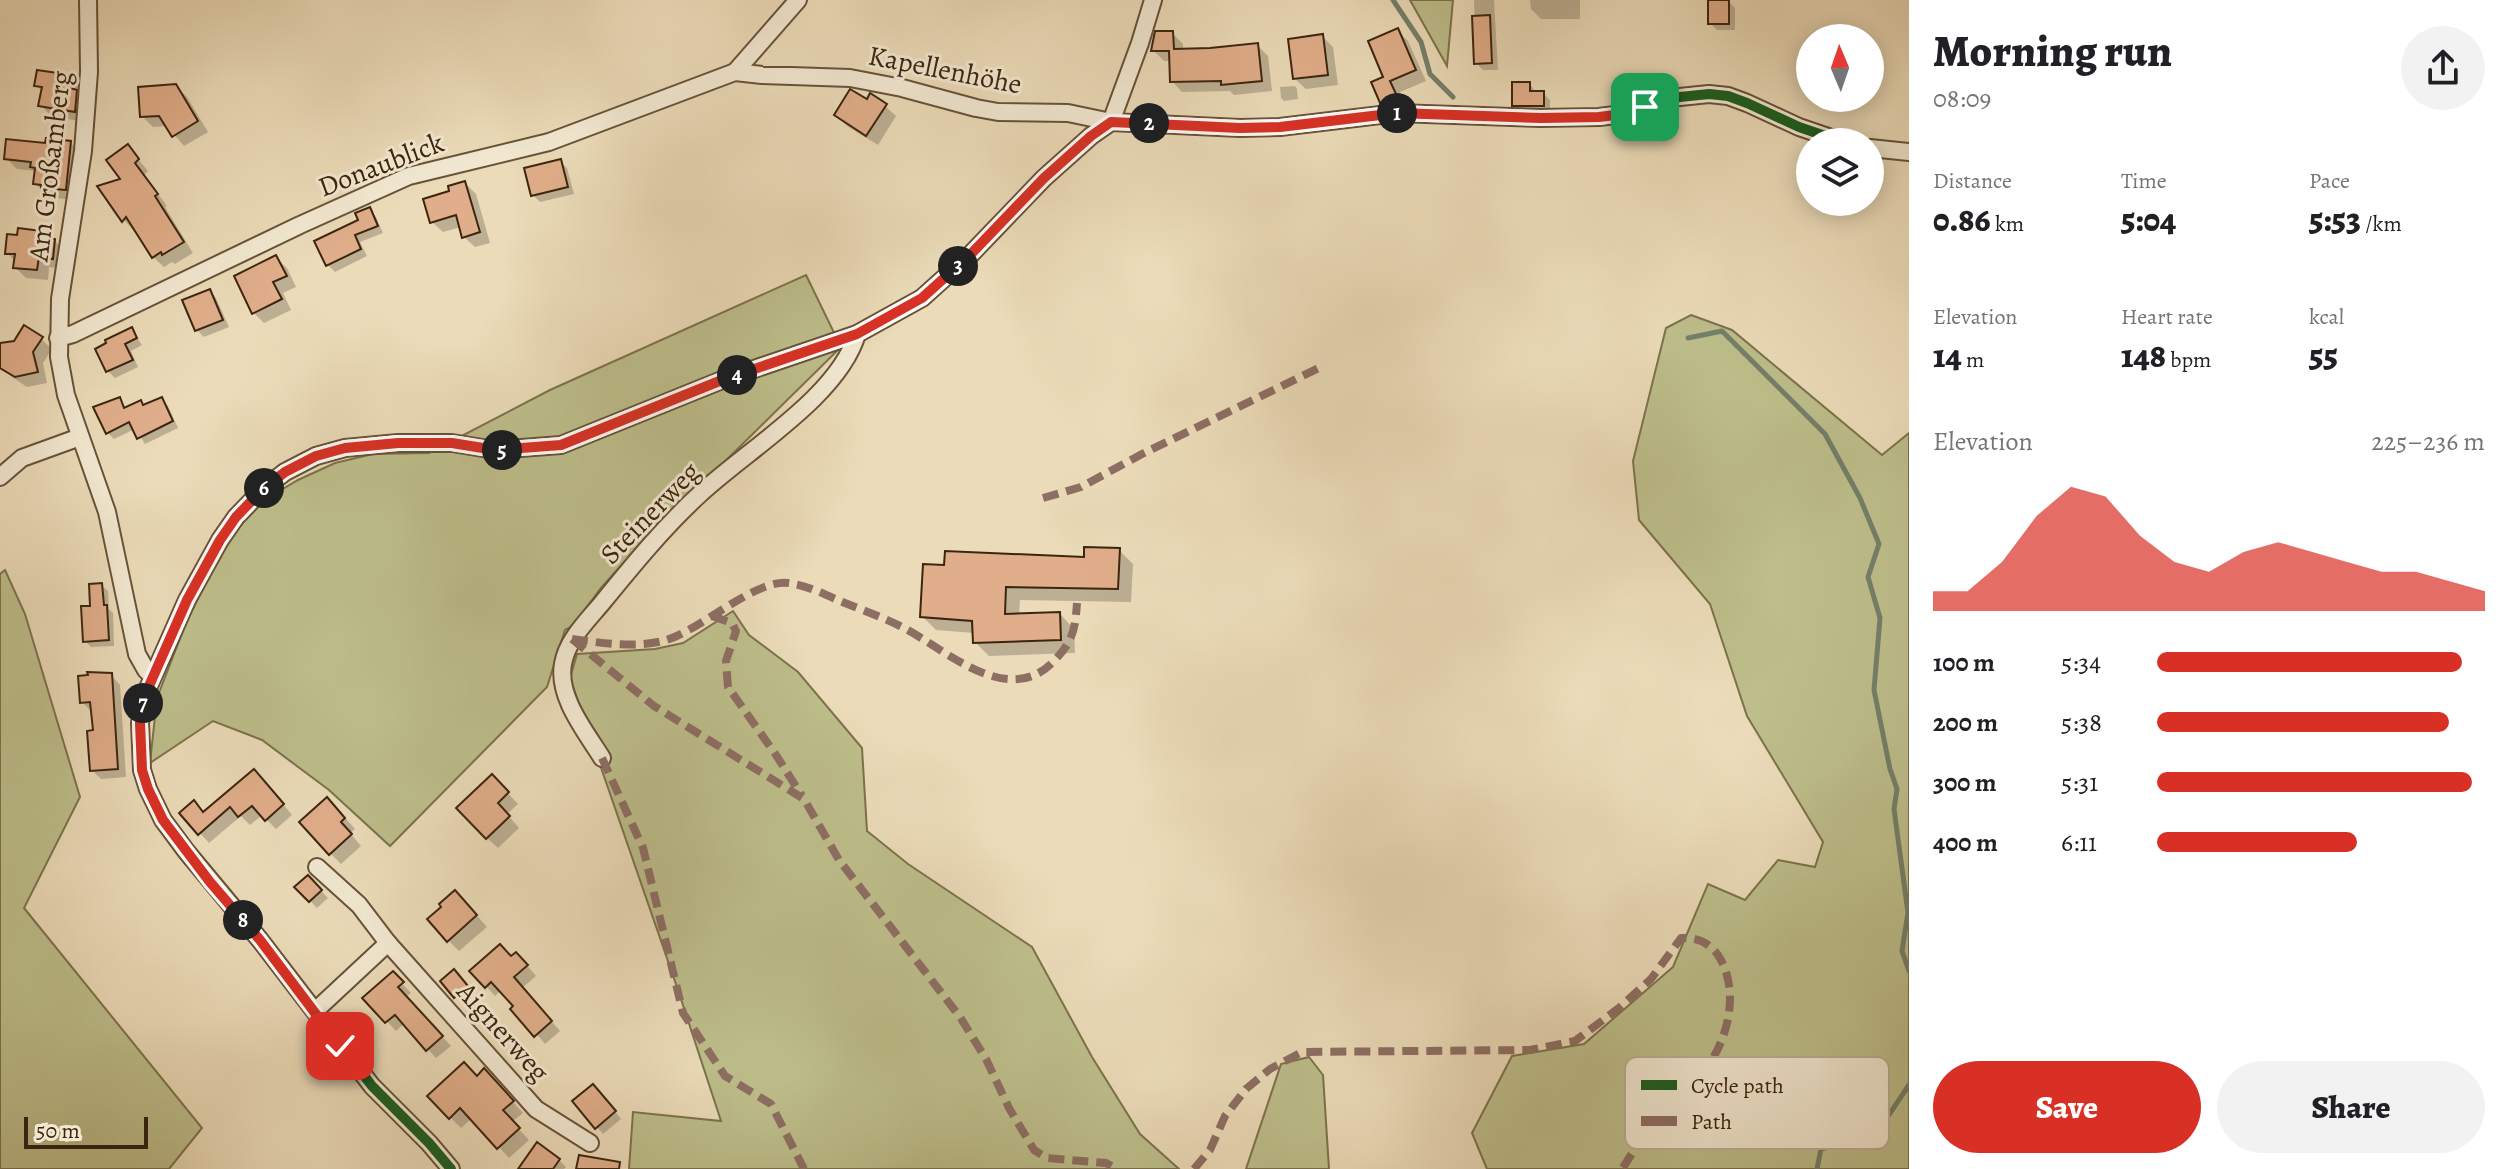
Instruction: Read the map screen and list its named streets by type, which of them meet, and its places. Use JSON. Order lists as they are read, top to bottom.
{
  "streets": {
    "street": [
      "Kapellenhöhe",
      "Donaublick",
      "Am Großamberg",
      "Steinerweg",
      "Aignerweg"
    ]
  },
  "crossings": [
    ["Kapellenhöhe", "Donaublick"],
    ["Donaublick", "Am Großamberg"]
  ],
  "legend": ["Cycle path", "Path"],
  "scale_bar": "50 m",
  "north": "top",
  "page": {
    "heading": ["Morning run", "08:09"],
    "pins": [
      "1",
      "2",
      "3",
      "4",
      "5",
      "6",
      "7",
      "8"
    ],
    "stats": [
      ["Distance", "0.86 km"],
      ["Time", "5:04"],
      ["Pace", "5:53 /km"],
      ["Elevation", "14 m"],
      ["Heart rate", "148 bpm"],
      ["kcal", "55"]
    ],
    "chart": ["Elevation", "225–236 m"],
    "list": [
      {
        "name": "100 m",
        "note": "5:34"
      },
      {
        "name": "200 m",
        "note": "5:38"
      },
      {
        "name": "300 m",
        "note": "5:31"
      },
      {
        "name": "400 m",
        "note": "6:11"
      }
    ],
    "buttons": ["Save", "Share"],
    "scale": "50 m"
  }
}
